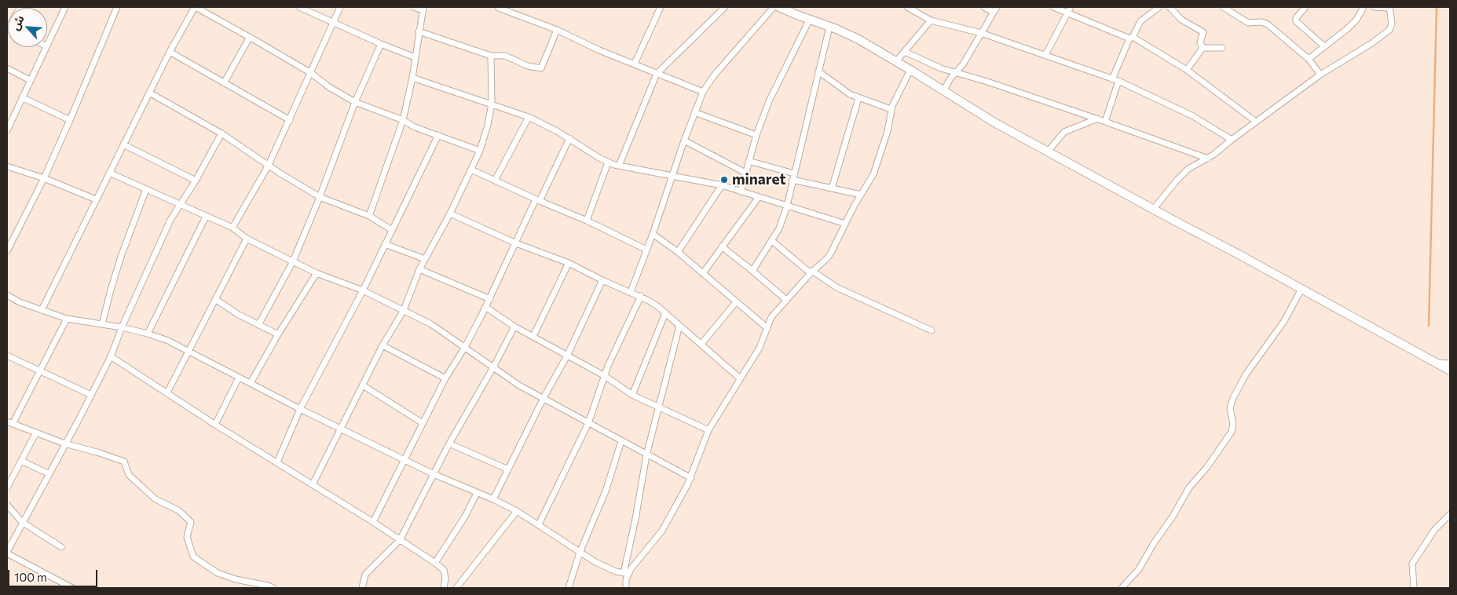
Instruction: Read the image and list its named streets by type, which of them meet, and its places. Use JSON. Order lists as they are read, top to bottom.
{
  "places": ["minaret"],
  "scale_bar": "100 m",
  "north": "top left"
}
